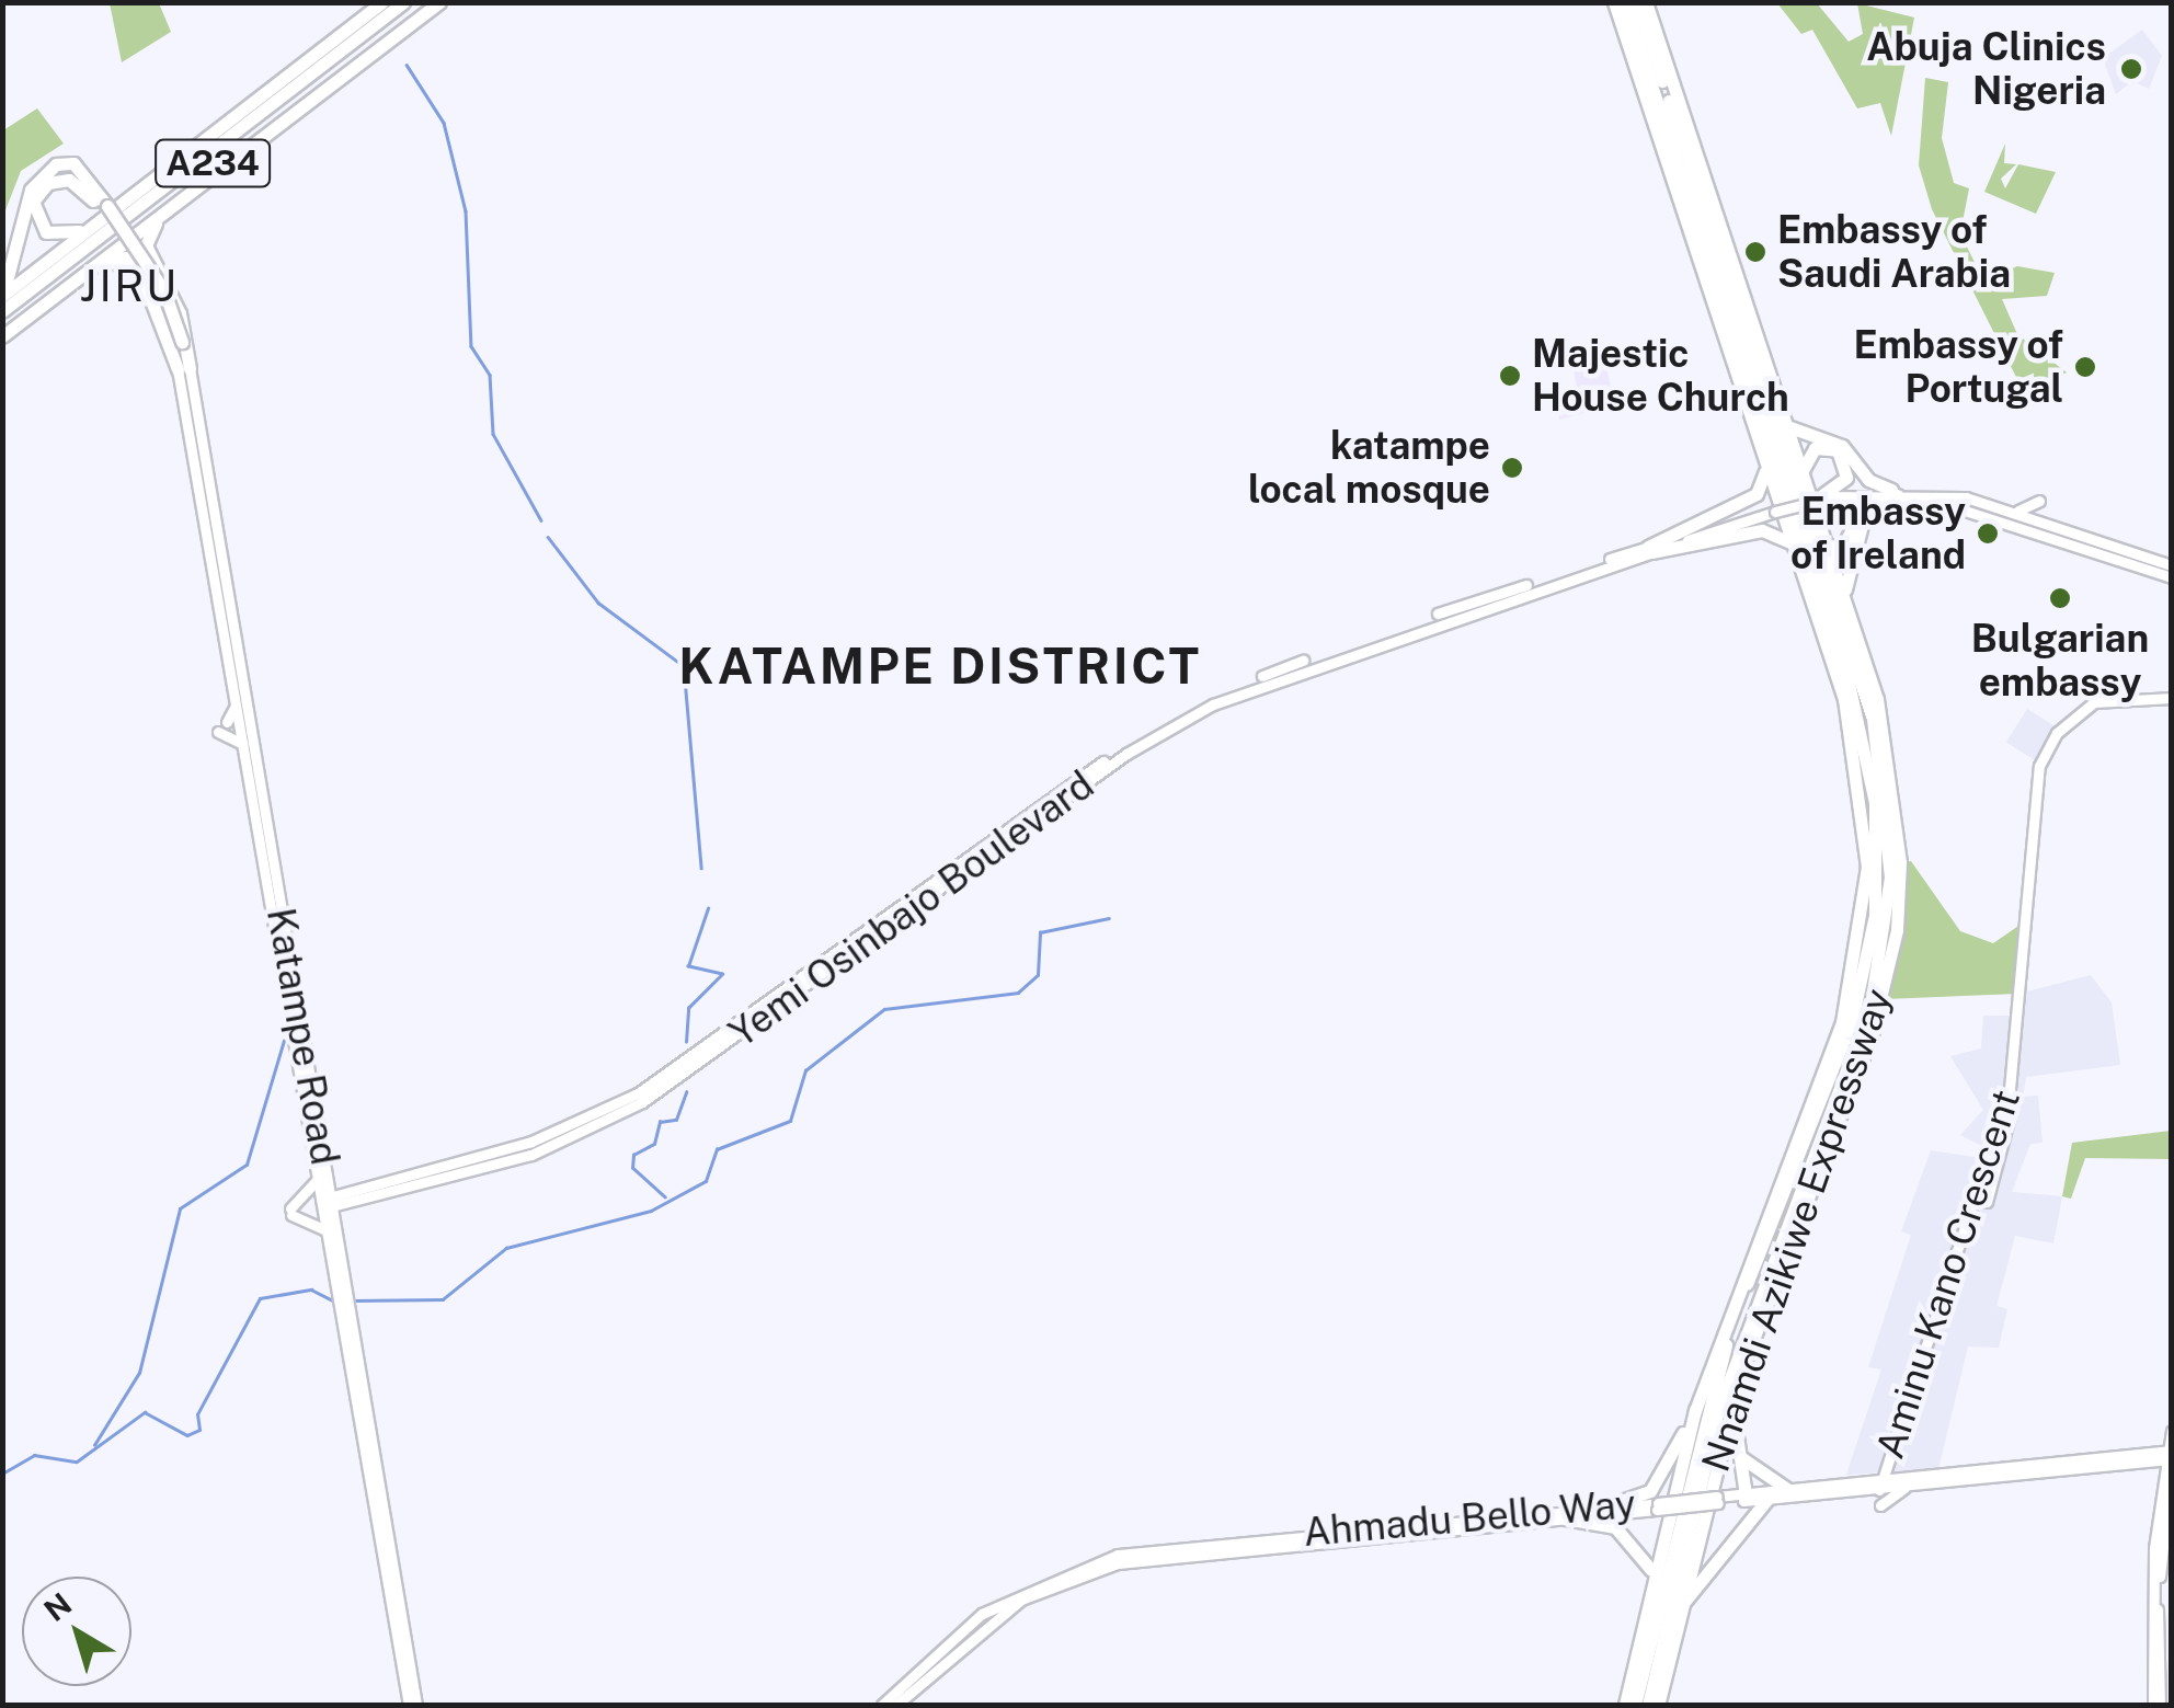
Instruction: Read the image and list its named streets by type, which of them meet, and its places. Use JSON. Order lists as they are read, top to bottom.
{
  "streets": {
    "highway": ["A234", "Nnamdi Azikiwe Expressway"],
    "main road": [
      "Yemi Osinbajo Boulevard",
      "Katampe Road",
      "Aminu Kano Crescent",
      "Ahmadu Bello Way"
    ]
  },
  "crossings": [
    ["Yemi Osinbajo Boulevard", "Katampe Road"],
    ["Aminu Kano Crescent", "Ahmadu Bello Way"]
  ],
  "districts": ["JIRU", "KATAMPE DISTRICT"],
  "places": [
    "Abuja Clinics Nigeria",
    "Embassy of Saudi Arabia",
    "Embassy of Portugal",
    "Majestic House Church",
    "katampe local mosque",
    "Embassy of Ireland",
    "Bulgarian embassy"
  ],
  "north": "top left"
}
